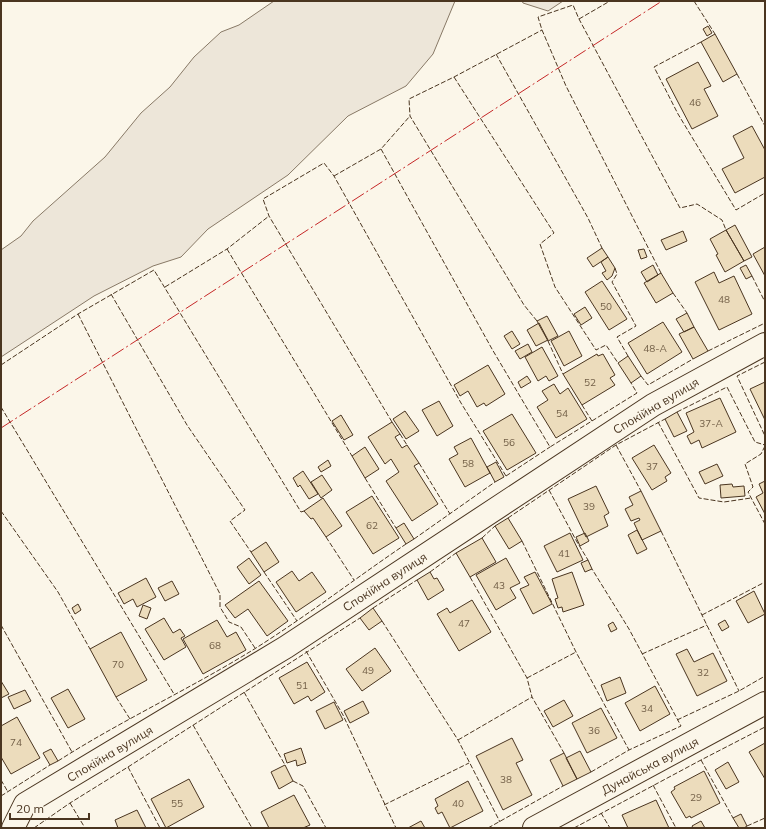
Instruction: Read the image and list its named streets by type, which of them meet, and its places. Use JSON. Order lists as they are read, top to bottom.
{
  "streets": {
    "street": ["Спокійна вулиця", "Дунайська вулиця"]
  },
  "house_numbers": [
    "46",
    "48",
    "50",
    "48-А",
    "52",
    "54",
    "37-А",
    "56",
    "58",
    "37",
    "39",
    "62",
    "41",
    "43",
    "47",
    "68",
    "70",
    "49",
    "32",
    "51",
    "34",
    "36",
    "74",
    "38",
    "29",
    "55",
    "40"
  ],
  "scale_bar": "20 m"
}
